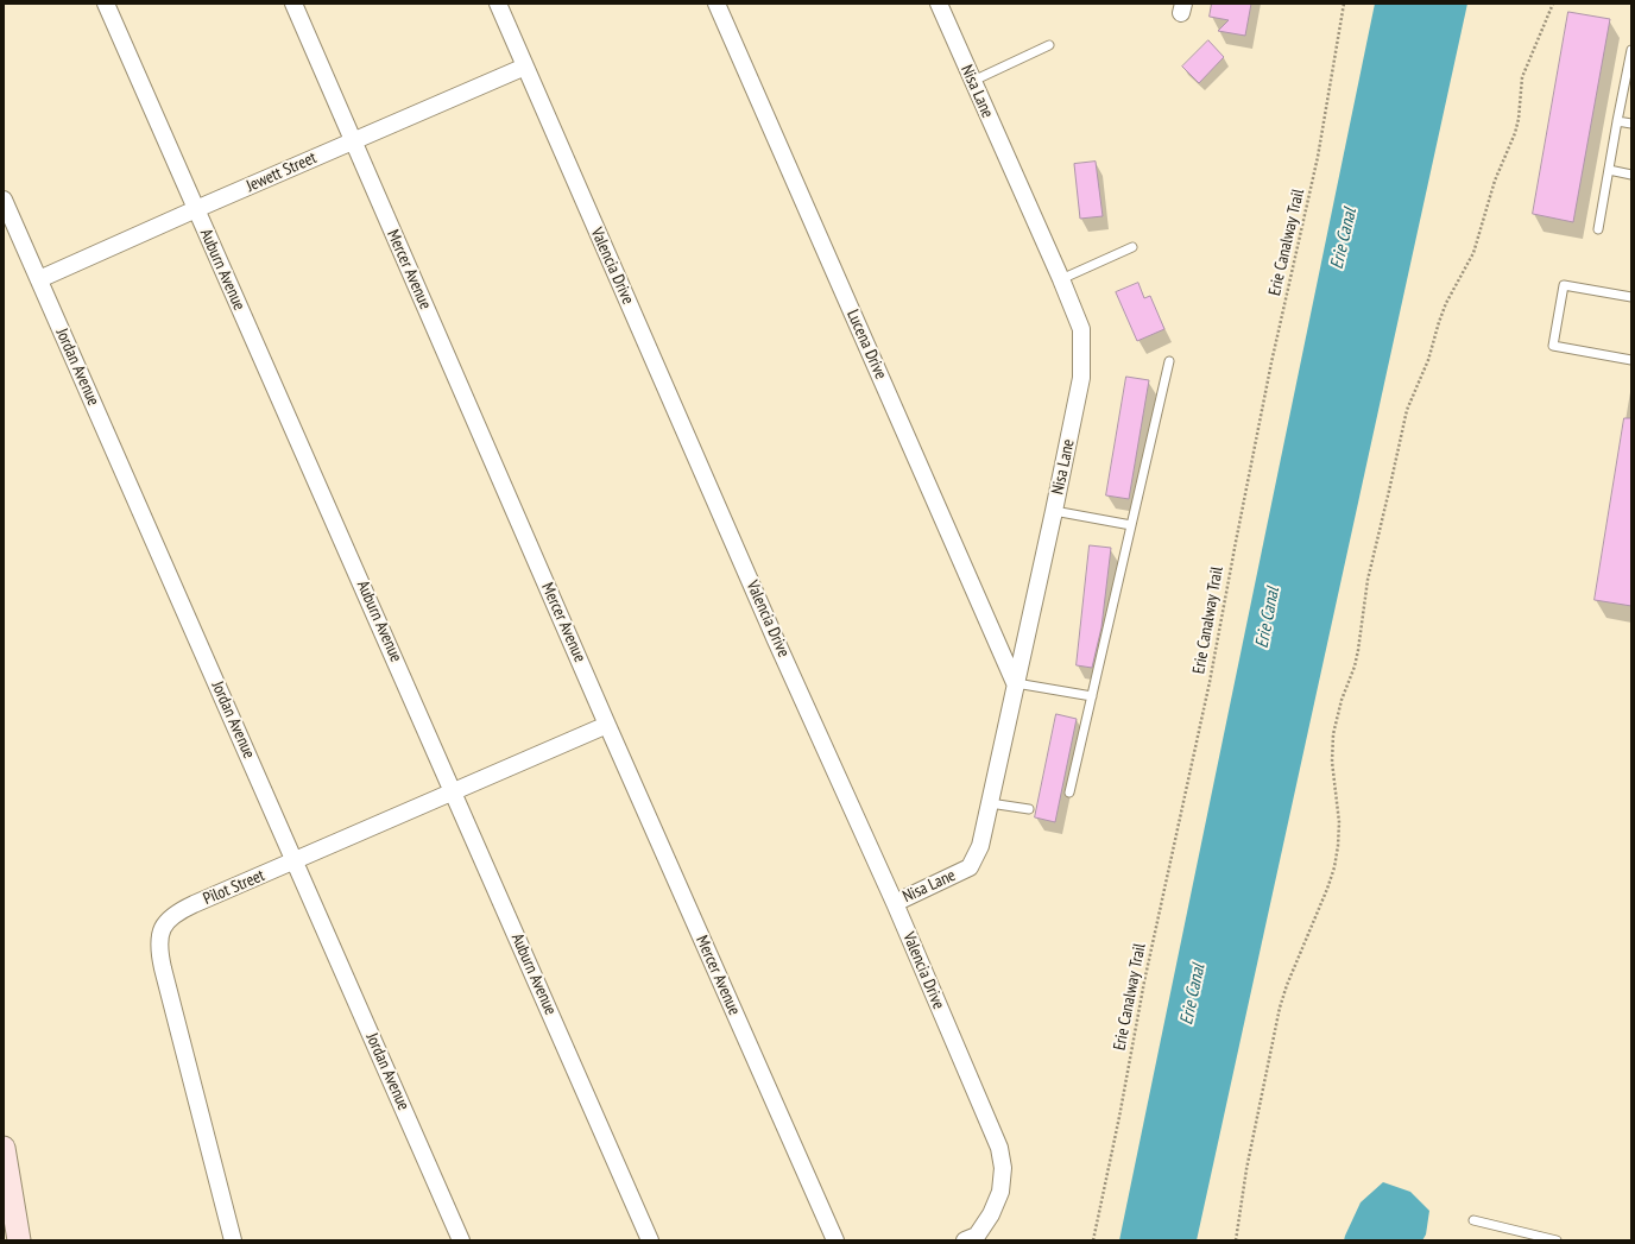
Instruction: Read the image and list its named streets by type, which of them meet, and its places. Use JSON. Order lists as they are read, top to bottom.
{
  "streets": {
    "street": [
      "Nisa Lane",
      "Jewett Street",
      "Valencia Drive",
      "Auburn Avenue",
      "Mercer Avenue",
      "Lucena Drive",
      "Jordan Avenue",
      "Pilot Street"
    ],
    "path": ["Erie Canalway Trail"]
  },
  "crossings": [
    ["Nisa Lane", "Valencia Drive"],
    ["Nisa Lane", "Lucena Drive"],
    ["Jewett Street", "Valencia Drive"],
    ["Jewett Street", "Auburn Avenue"],
    ["Jewett Street", "Mercer Avenue"],
    ["Jewett Street", "Jordan Avenue"],
    ["Auburn Avenue", "Pilot Street"],
    ["Mercer Avenue", "Pilot Street"],
    ["Jordan Avenue", "Pilot Street"]
  ],
  "water": ["Erie Canal"]
}
